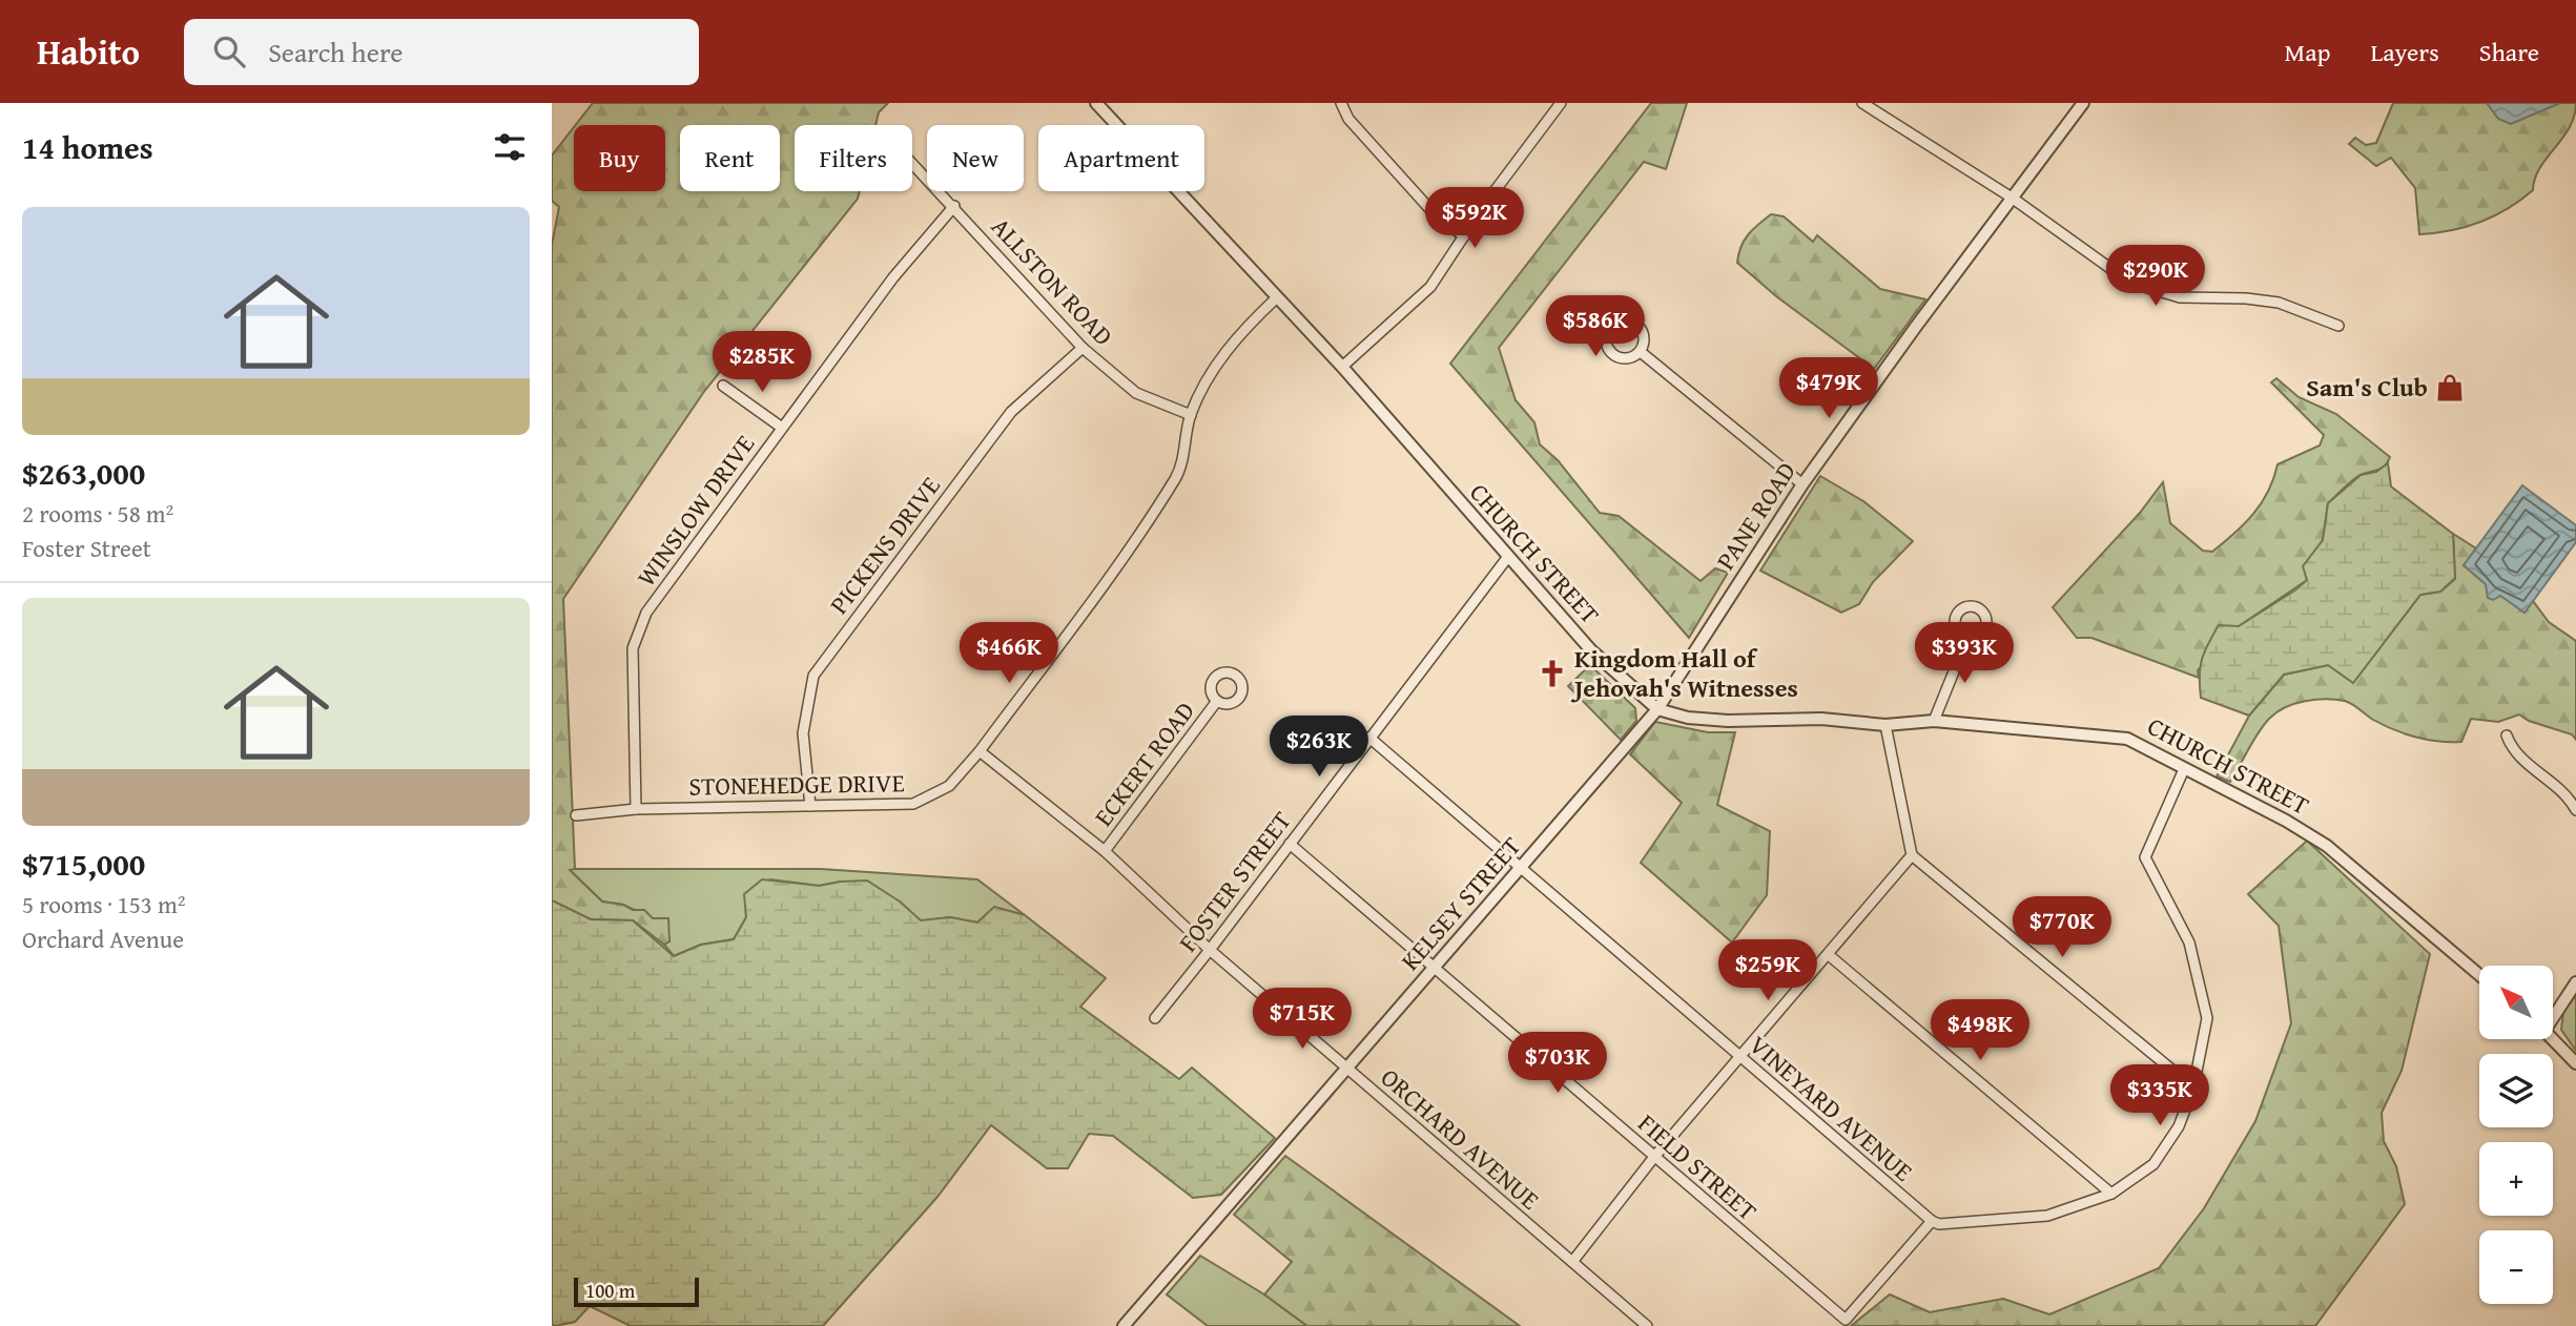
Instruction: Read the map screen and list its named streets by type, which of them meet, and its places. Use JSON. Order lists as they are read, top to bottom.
{
  "streets": {
    "street": [
      "ALLSTON ROAD",
      "WINSLOW DRIVE",
      "PANE ROAD",
      "PICKENS DRIVE",
      "CHURCH STREET",
      "ECKERT ROAD",
      "STONEHEDGE DRIVE",
      "FOSTER STREET",
      "KELSEY STREET",
      "VINEYARD AVENUE",
      "ORCHARD AVENUE",
      "FIELD STREET"
    ]
  },
  "crossings": [
    ["ALLSTON ROAD", "WINSLOW DRIVE"],
    ["ALLSTON ROAD", "PICKENS DRIVE"],
    ["ALLSTON ROAD", "STONEHEDGE DRIVE"],
    ["WINSLOW DRIVE", "STONEHEDGE DRIVE"],
    ["PANE ROAD", "CHURCH STREET"],
    ["PANE ROAD", "KELSEY STREET"],
    ["PICKENS DRIVE", "STONEHEDGE DRIVE"],
    ["CHURCH STREET", "STONEHEDGE DRIVE"],
    ["CHURCH STREET", "FOSTER STREET"],
    ["CHURCH STREET", "KELSEY STREET"],
    ["ECKERT ROAD", "ORCHARD AVENUE"],
    ["STONEHEDGE DRIVE", "ORCHARD AVENUE"],
    ["FOSTER STREET", "VINEYARD AVENUE"],
    ["FOSTER STREET", "ORCHARD AVENUE"],
    ["FOSTER STREET", "FIELD STREET"],
    ["KELSEY STREET", "VINEYARD AVENUE"],
    ["KELSEY STREET", "ORCHARD AVENUE"],
    ["KELSEY STREET", "FIELD STREET"],
    ["VINEYARD AVENUE", "FIELD STREET"]
  ],
  "places": {
    "shop": ["Sam's Club"],
    "church": ["Kingdom Hall of Jehovah's Witnesses"]
  },
  "scale_bar": "100 m",
  "north": "top left",
  "page": {
    "header": "Habito",
    "search": "Search here",
    "nav": ["Map", "Layers", "Share"],
    "heading": "14 homes",
    "chip": [
      "Buy",
      "Rent",
      "Filters",
      "New",
      "Apartment"
    ],
    "price": [
      "$592K",
      "$290K",
      "$586K",
      "$285K",
      "$479K",
      "$466K",
      "$393K",
      "$263K",
      "$770K",
      "$259K",
      "$715K",
      "$498K",
      "$703K",
      "$335K"
    ],
    "list": [
      {
        "name": "$263,000",
        "note": "2 rooms · 58 m² · Foster Street"
      },
      {
        "name": "$715,000",
        "note": "5 rooms · 153 m² · Orchard Avenue"
      }
    ],
    "map_buttons": ["+", "−"],
    "scale": "100 m"
  }
}
